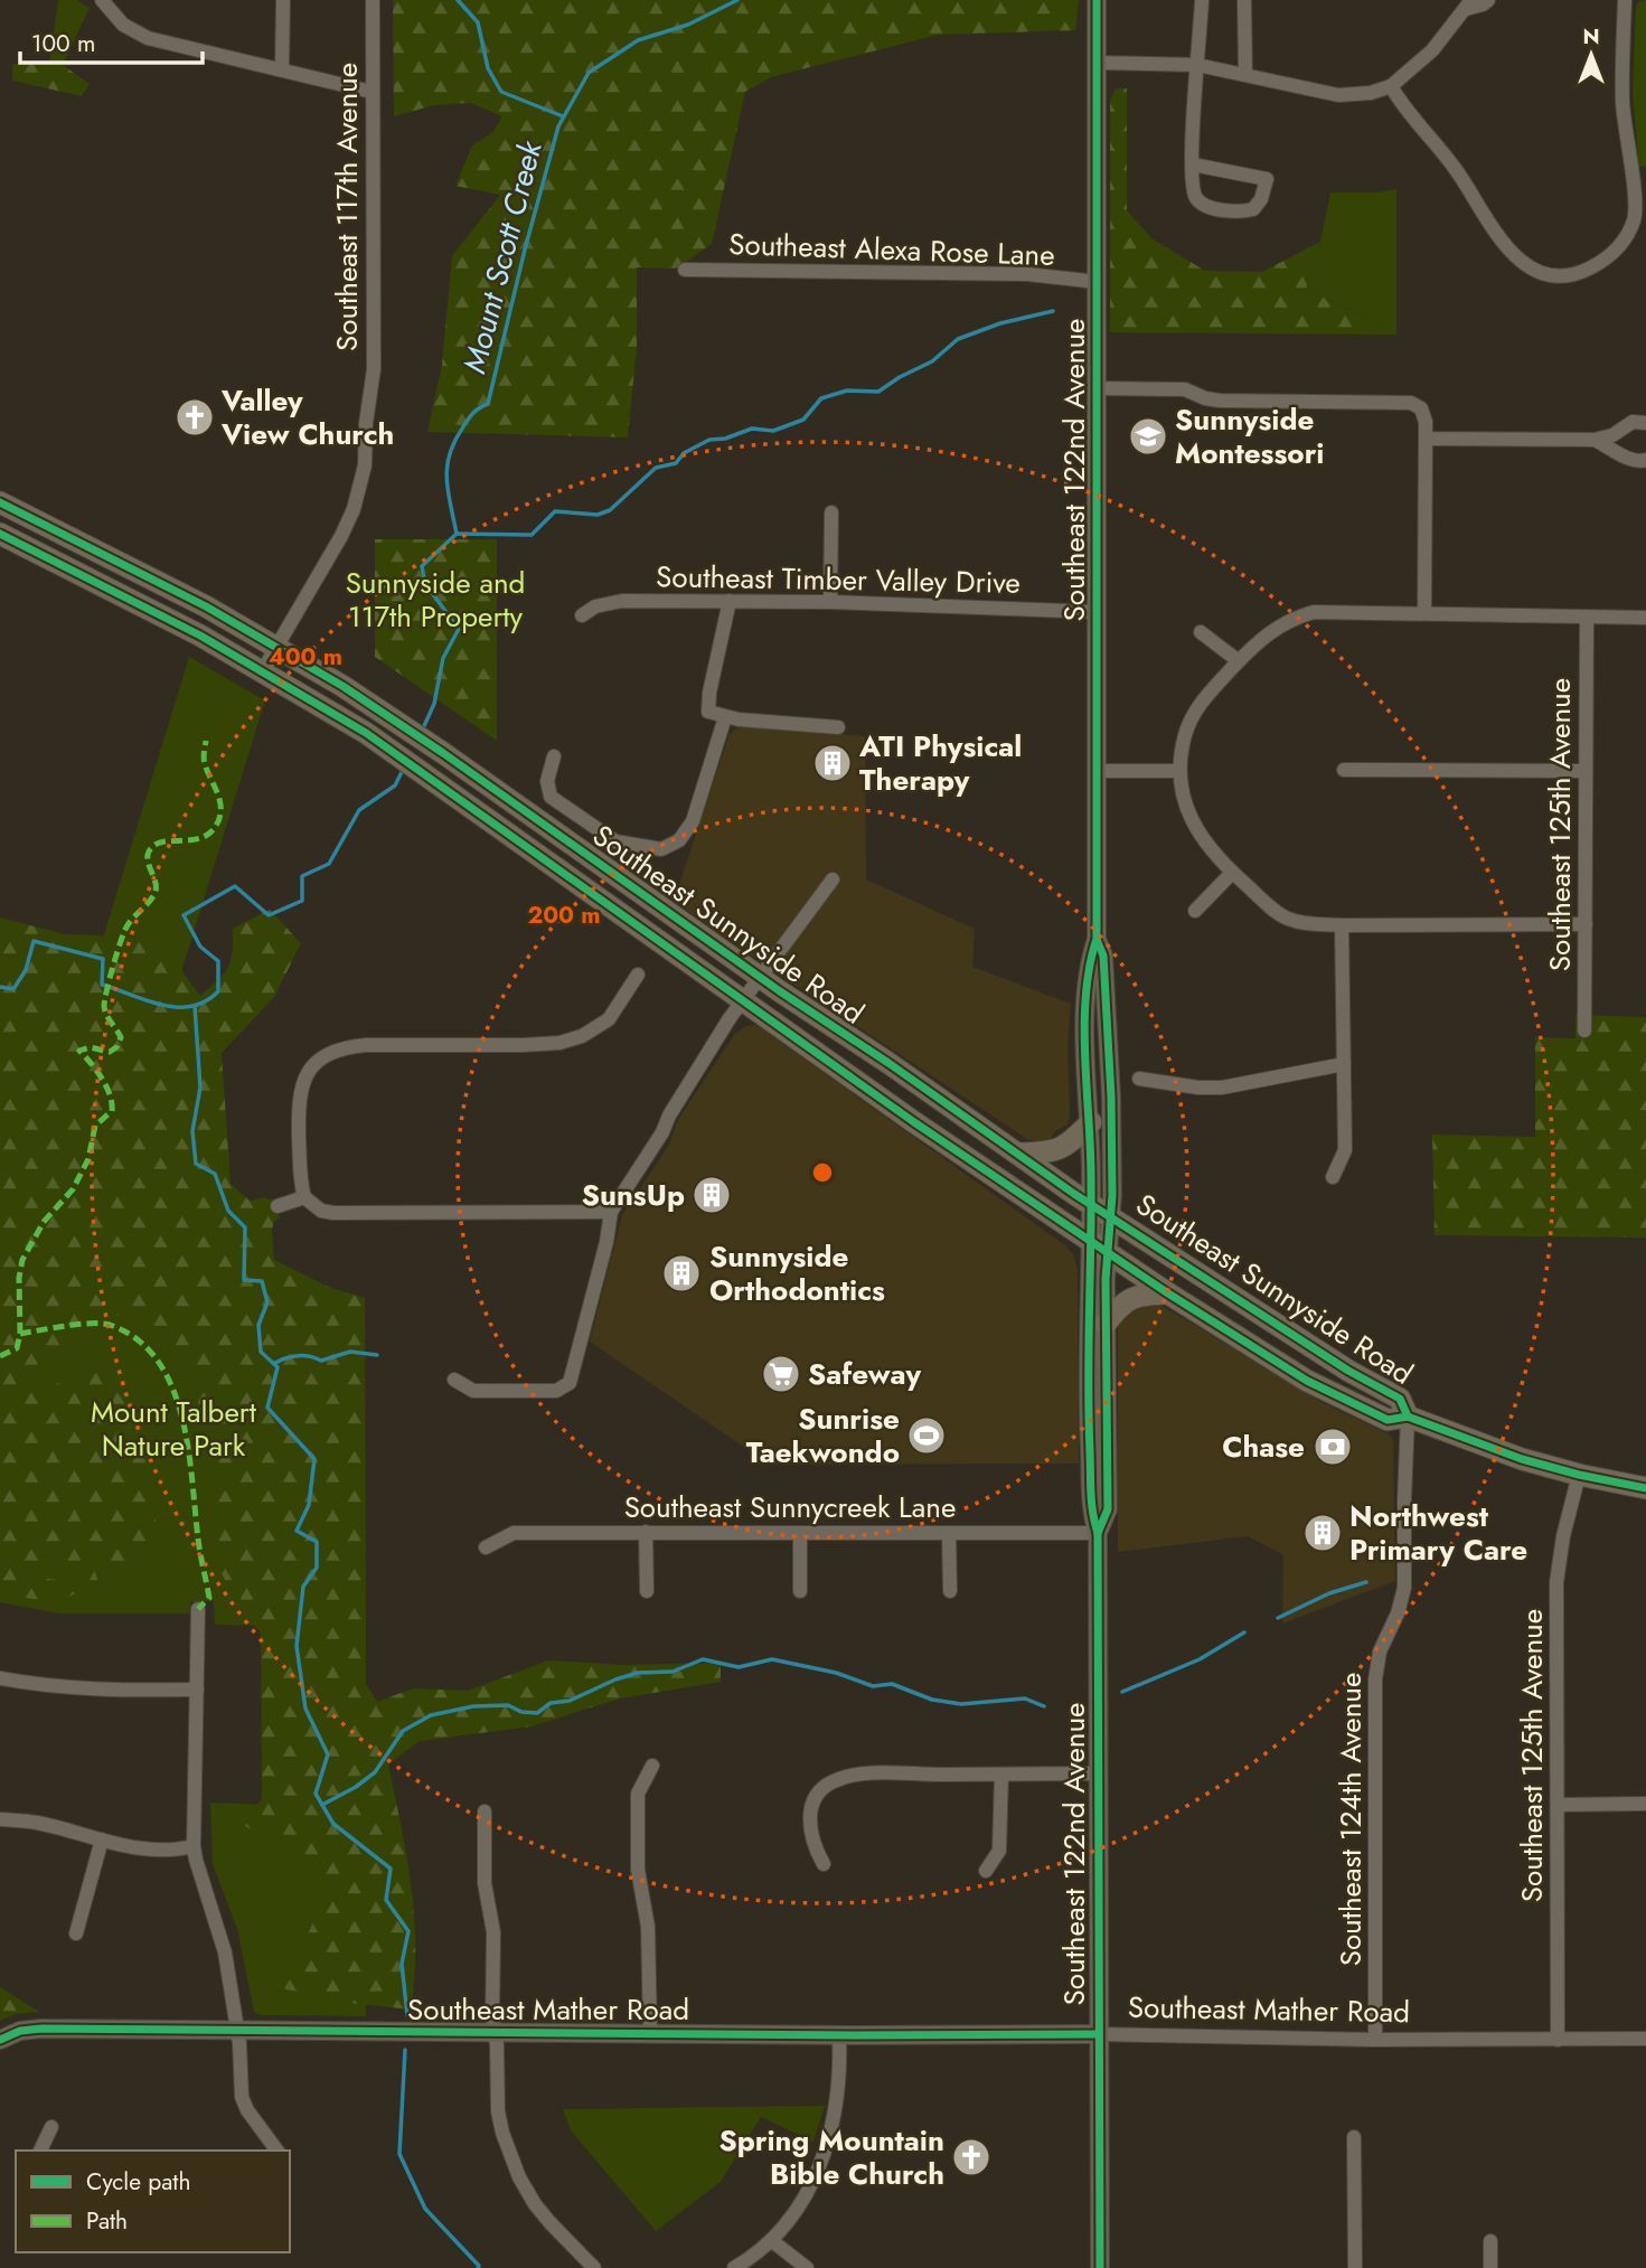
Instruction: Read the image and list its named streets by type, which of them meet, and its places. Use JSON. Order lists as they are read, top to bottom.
{
  "streets": {
    "main road": ["Southeast 122nd Avenue", "Southeast Sunnyside Road", "Southeast Mather Road"],
    "street": [
      "Southeast 117th Avenue",
      "Southeast Alexa Rose Lane",
      "Southeast Timber Valley Drive",
      "Southeast 125th Avenue",
      "Southeast Sunnycreek Lane",
      "Southeast 124th Avenue"
    ]
  },
  "crossings": [
    ["Southeast 117th Avenue", "Southeast Sunnyside Road"],
    ["Southeast Alexa Rose Lane", "Southeast 122nd Avenue"],
    ["Southeast 122nd Avenue", "Southeast Timber Valley Drive"],
    ["Southeast 122nd Avenue", "Southeast Sunnyside Road"],
    ["Southeast 122nd Avenue", "Southeast Sunnycreek Lane"],
    ["Southeast 122nd Avenue", "Southeast Mather Road"],
    ["Southeast 125th Avenue", "Southeast Sunnyside Road"],
    ["Southeast 125th Avenue", "Southeast Mather Road"],
    ["Southeast Sunnyside Road", "Southeast 124th Avenue"],
    ["Southeast 124th Avenue", "Southeast Mather Road"]
  ],
  "water": ["Mount Scott Creek"],
  "parks": ["Sunnyside and 117th Property", "Mount Talbert Nature Park"],
  "places": {
    "church": ["Valley View Church", "Spring Mountain Bible Church"],
    "school or university": ["Sunnyside Montessori"],
    "building": [
      "ATI Physical Therapy",
      "SunsUp",
      "Sunnyside Orthodontics",
      "Northwest Primary Care"
    ],
    "supermarket": ["Safeway"],
    "sports": ["Sunrise Taekwondo"],
    "bank": ["Chase"]
  },
  "legend": ["Cycle path", "Path"],
  "scale_bar": "100 m",
  "north": "top",
  "rings": ["400 m", "200 m"]
}
